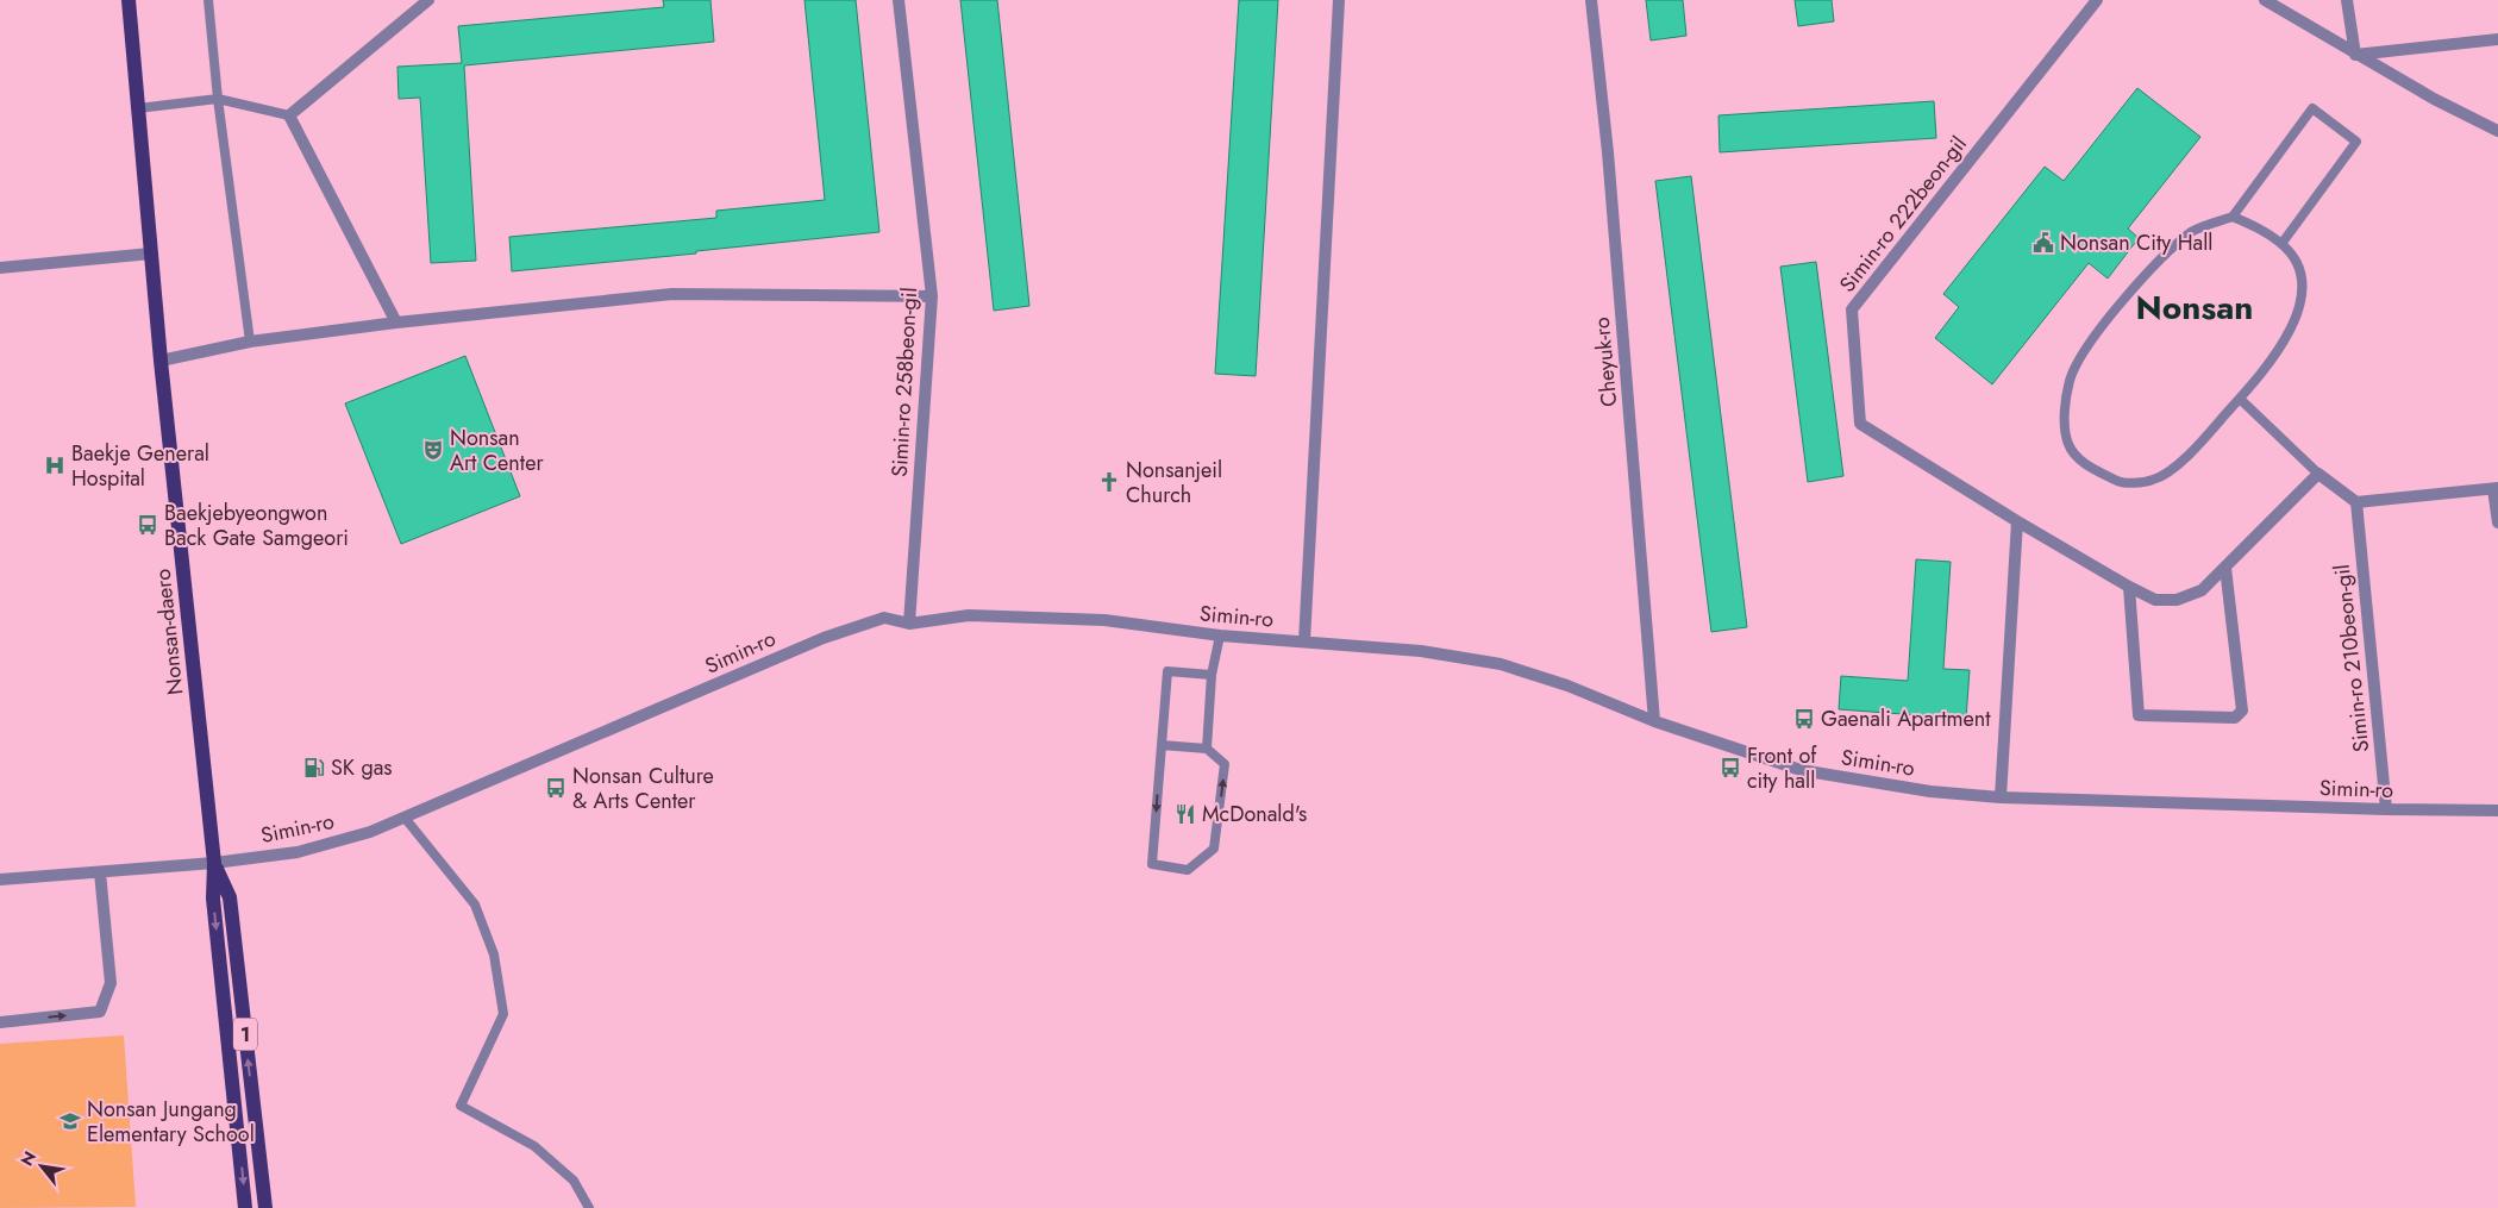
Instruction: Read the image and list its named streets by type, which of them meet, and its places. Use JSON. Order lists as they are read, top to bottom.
{
  "streets": {
    "main road": ["Nonsan-daero", "1"],
    "street": [
      "Simin-ro 222beon-gil",
      "Cheyuk-ro",
      "Simin-ro 258beon-gil",
      "Simin-ro",
      "Simin-ro 210beon-gil"
    ]
  },
  "crossings": [
    ["Cheyuk-ro", "Simin-ro"],
    ["Simin-ro 258beon-gil", "Simin-ro"],
    ["Simin-ro", "Nonsan-daero"],
    ["Simin-ro", "Simin-ro 210beon-gil"]
  ],
  "districts": ["Nonsan"],
  "places": {
    "public building": ["Nonsan City Hall"],
    "theatre": ["Nonsan Art Center"],
    "hospital": ["Baekje General Hospital"],
    "church": ["Nonsanjeil Church"],
    "bus stop": [
      "Baekjebyeongwon Back Gate Samgeori",
      "Gaenali Apartment",
      "Front of city hall",
      "Nonsan Culture & Arts Center"
    ],
    "fuel station": ["SK gas"],
    "restaurant": ["McDonald's"],
    "school or university": ["Nonsan Jungang Elementary School"]
  },
  "north": "top left"
}
